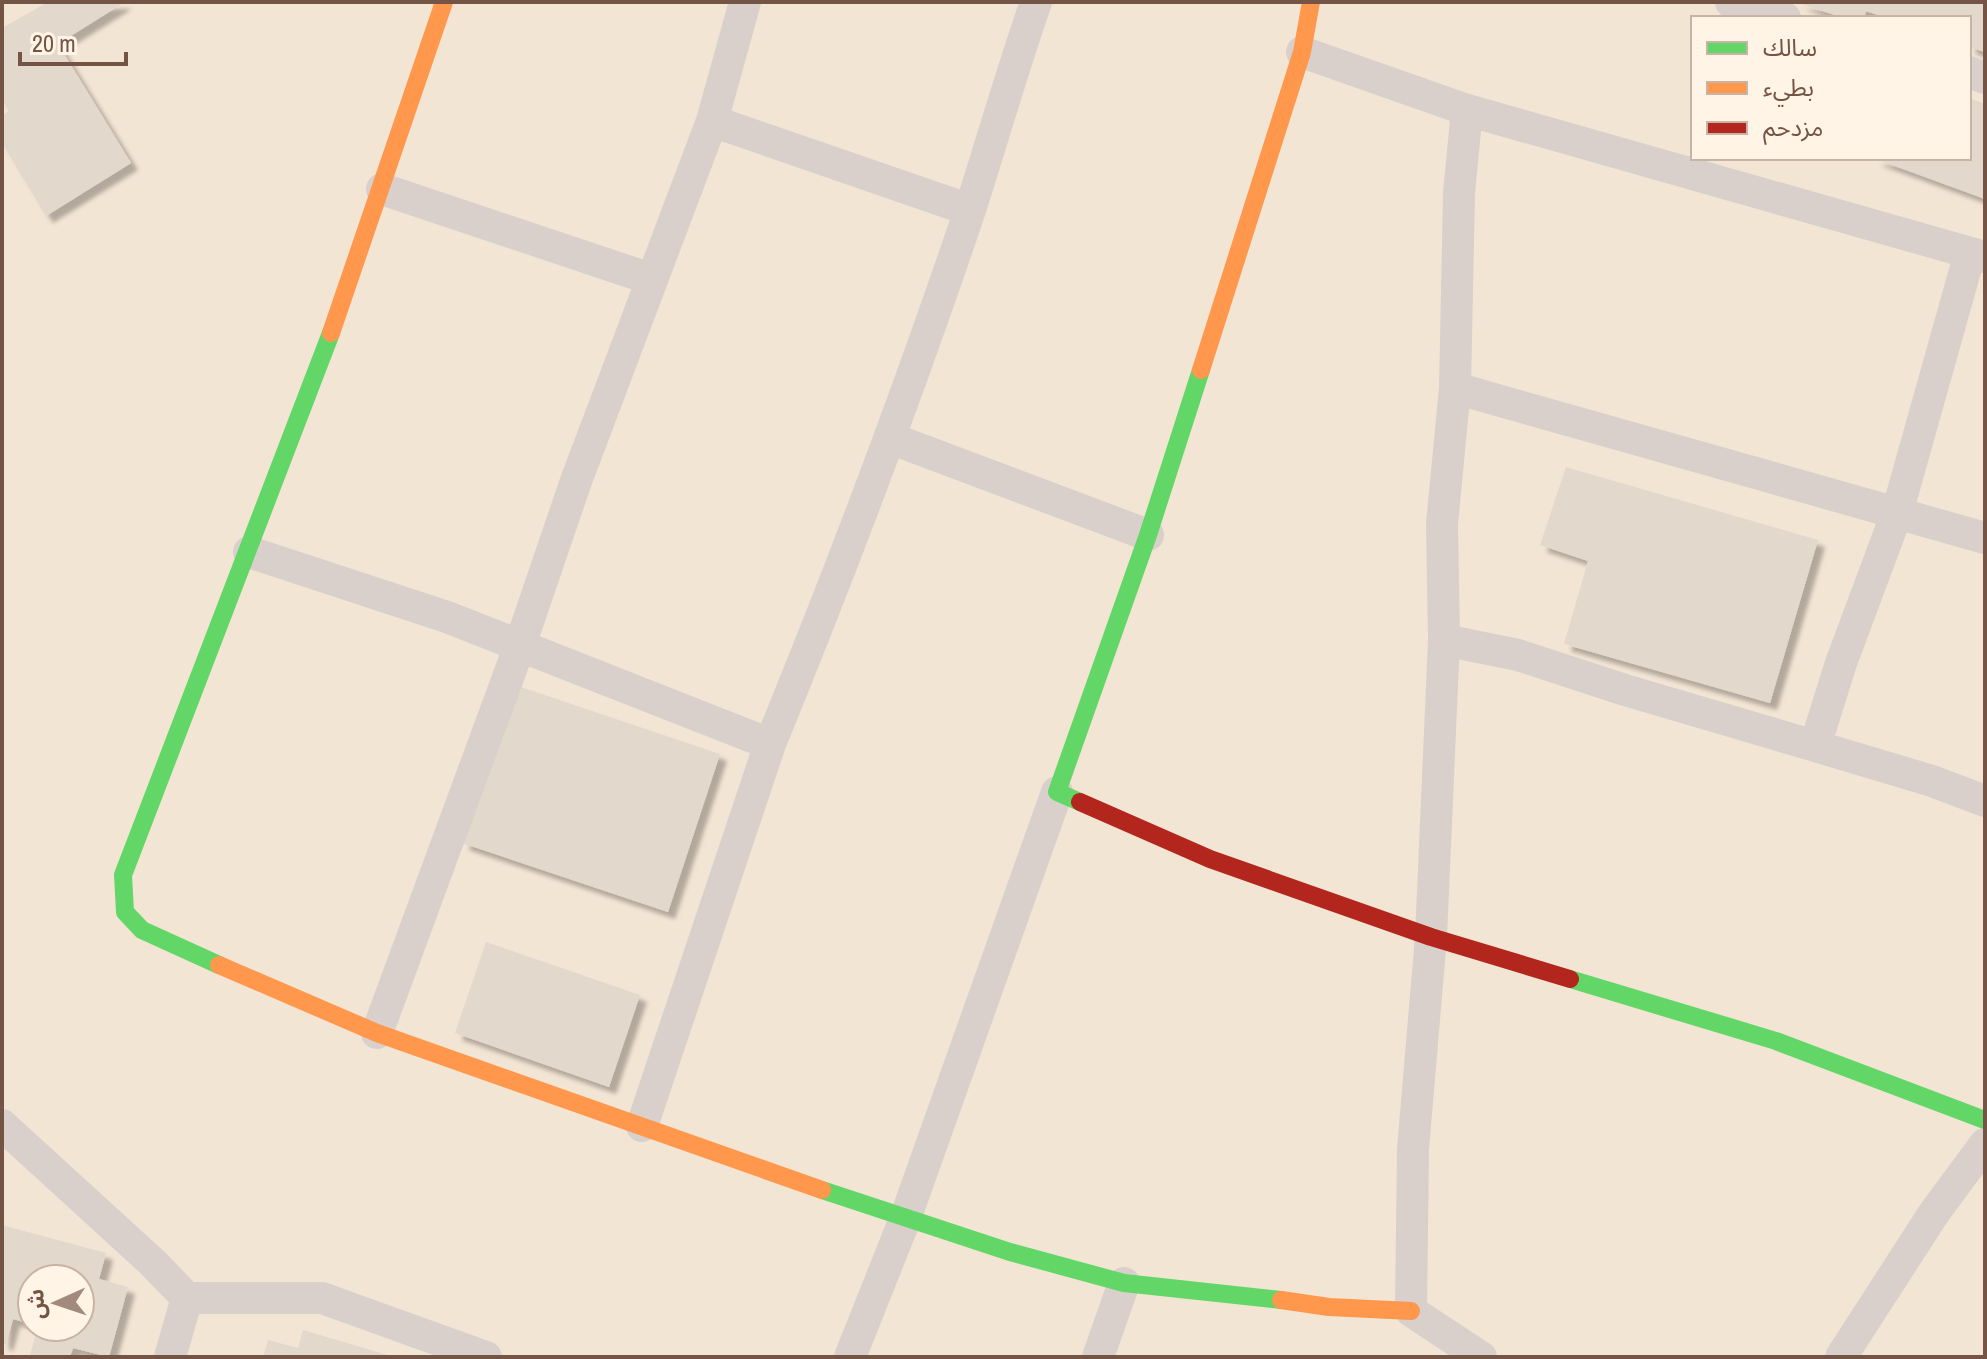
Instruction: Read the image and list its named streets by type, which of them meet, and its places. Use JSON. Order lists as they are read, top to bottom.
{
  "legend": ["سالك", "بطيء", "مزدحم"],
  "scale_bar": "20 m",
  "north": "left"
}
